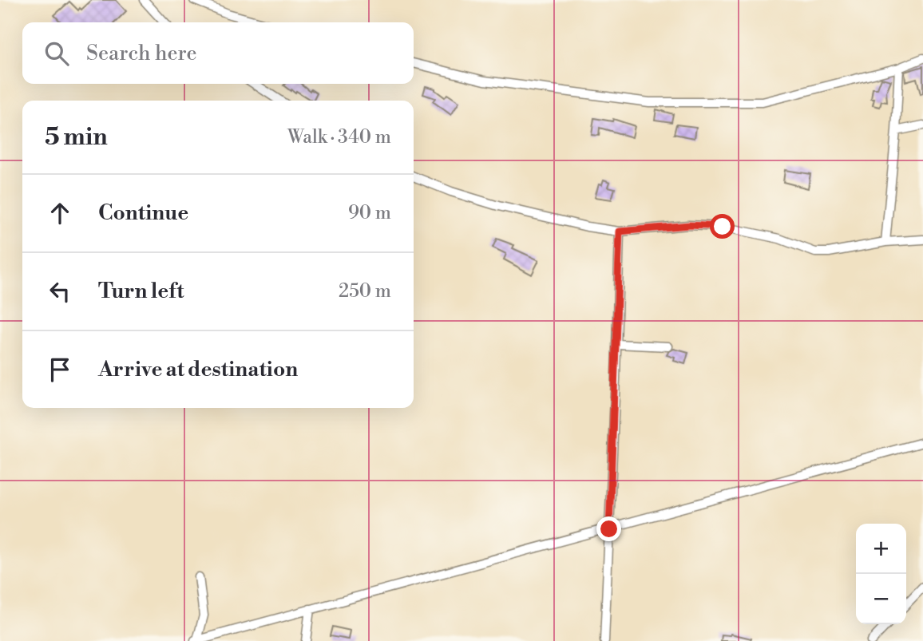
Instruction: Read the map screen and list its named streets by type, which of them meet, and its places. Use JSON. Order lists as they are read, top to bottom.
{
  "page": {
    "search": "Search here",
    "heading": ["5 min", "Walk · 340 m"],
    "list": [
      ["Continue", "90 m"],
      ["Turn left", "250 m"],
      "Arrive at destination"
    ],
    "map_buttons": ["+", "−"]
  }
}
